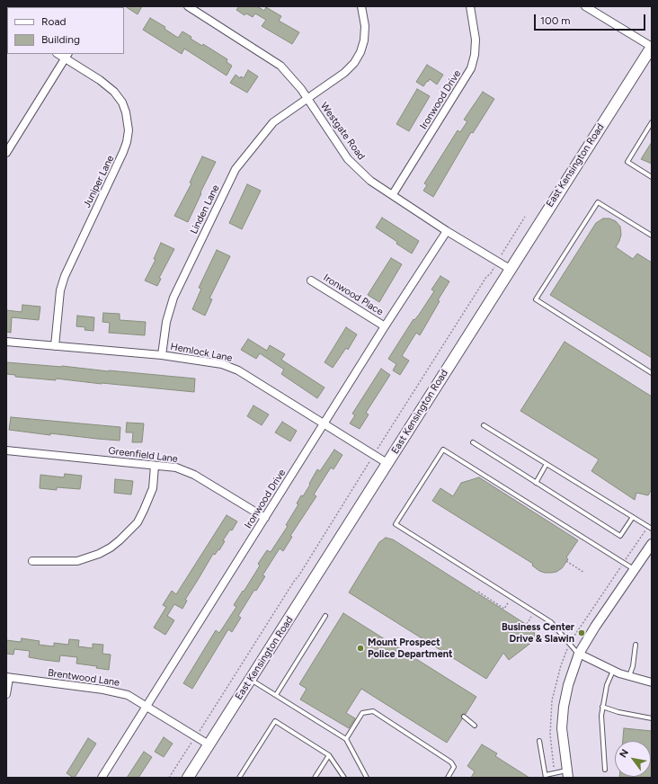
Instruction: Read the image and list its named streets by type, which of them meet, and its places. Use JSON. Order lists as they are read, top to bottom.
{
  "streets": {
    "main road": ["East Kensington Road"],
    "street": [
      "Ironwood Drive",
      "Westgate Road",
      "Juniper Lane",
      "Linden Lane",
      "Ironwood Place",
      "Hemlock Lane",
      "Greenfield Lane",
      "Brentwood Lane"
    ]
  },
  "crossings": [
    ["Ironwood Drive", "Westgate Road"],
    ["Ironwood Drive", "Ironwood Place"],
    ["Ironwood Drive", "Hemlock Lane"],
    ["Ironwood Drive", "Greenfield Lane"],
    ["Ironwood Drive", "Brentwood Lane"],
    ["Westgate Road", "East Kensington Road"],
    ["Westgate Road", "Linden Lane"],
    ["East Kensington Road", "Hemlock Lane"],
    ["East Kensington Road", "Brentwood Lane"],
    ["Juniper Lane", "Hemlock Lane"],
    ["Linden Lane", "Hemlock Lane"]
  ],
  "places": ["Business Center Drive & Slawin", "Mount Prospect Police Department"],
  "legend": ["Road", "Building"],
  "scale_bar": "100 m",
  "north": "top left"
}
